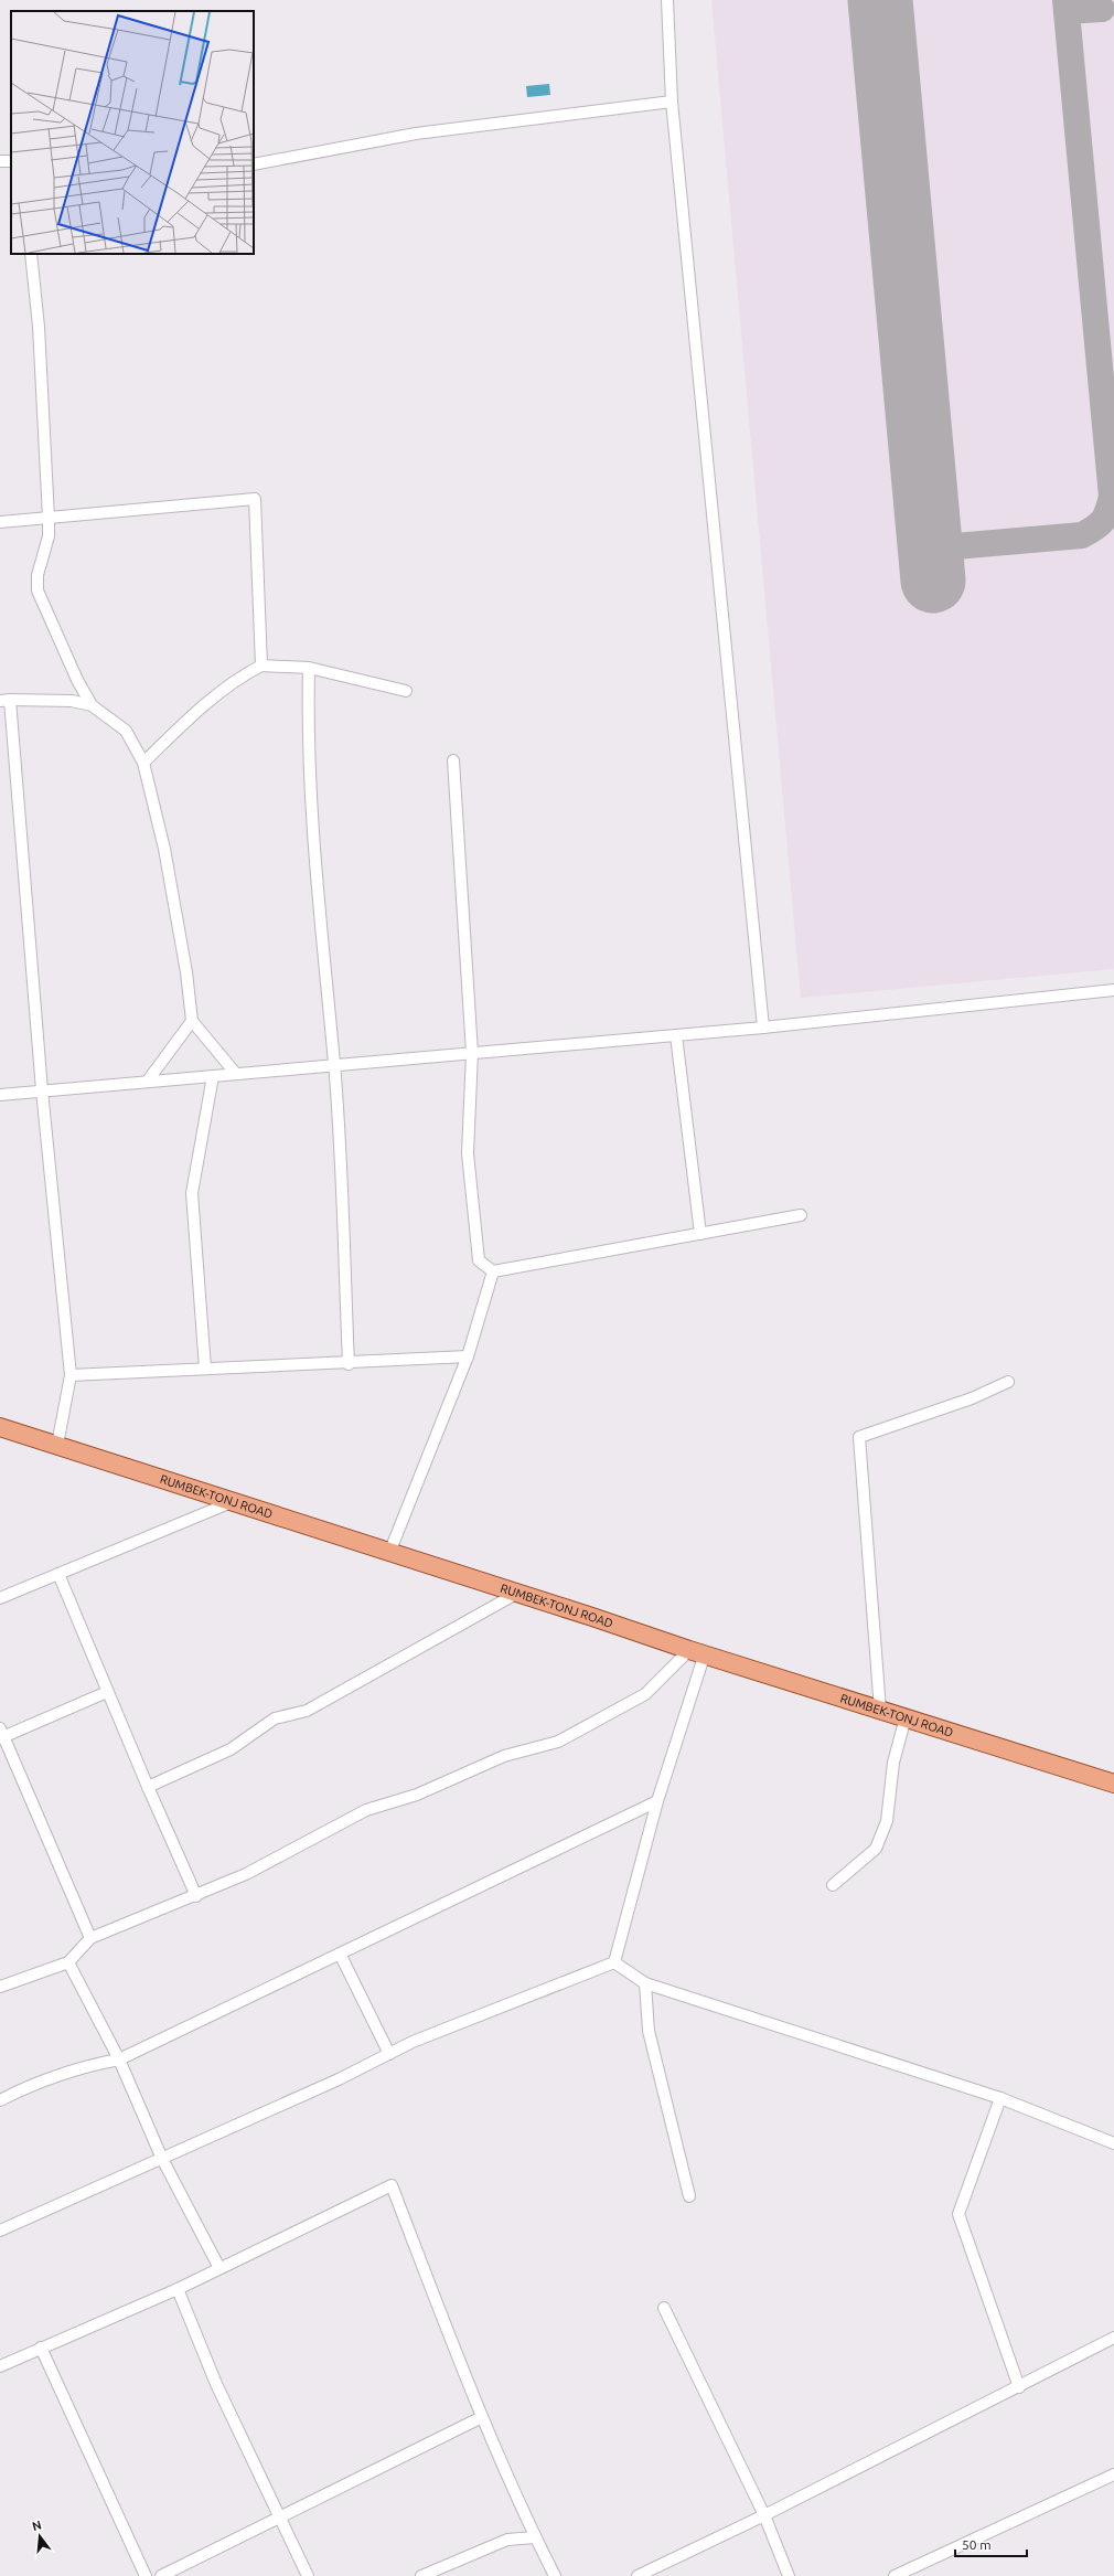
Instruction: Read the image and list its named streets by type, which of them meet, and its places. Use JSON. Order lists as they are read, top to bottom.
{
  "streets": {
    "main road": ["RUMBEK-TONJ ROAD"]
  },
  "scale_bar": "50 m",
  "north": "top"
}
